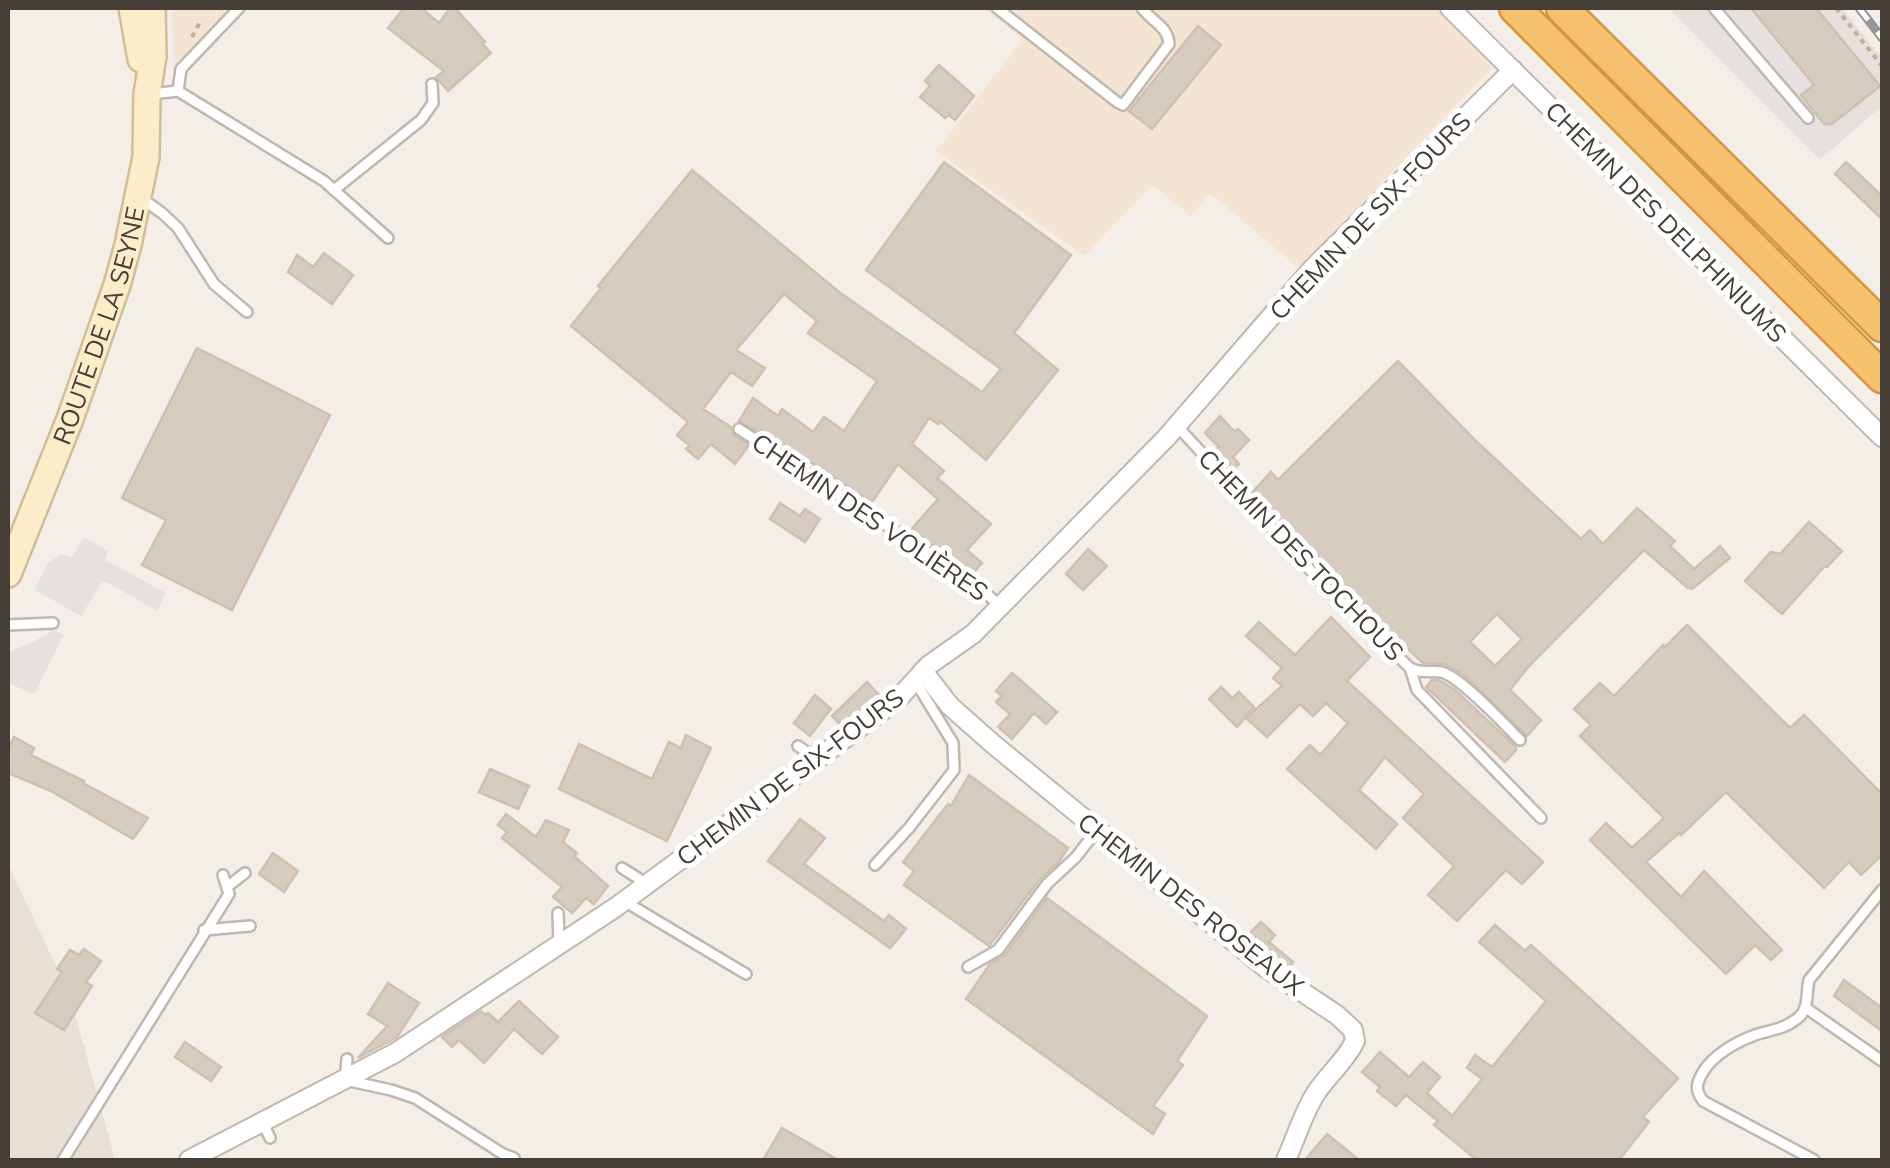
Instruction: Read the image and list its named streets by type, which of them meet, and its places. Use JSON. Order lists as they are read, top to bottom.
{
  "streets": {
    "main road": ["ROUTE DE LA SEYNE"],
    "street": ["CHEMIN DE SIX-FOURS", "CHEMIN DES DELPHINIUMS", "CHEMIN DES ROSEAUX"],
    "lane": ["CHEMIN DES VOLIÈRES", "CHEMIN DES TOCHOUS"]
  },
  "crossings": [
    ["CHEMIN DE SIX-FOURS", "CHEMIN DES DELPHINIUMS"],
    ["CHEMIN DE SIX-FOURS", "CHEMIN DES VOLIÈRES"],
    ["CHEMIN DE SIX-FOURS", "CHEMIN DES TOCHOUS"],
    ["CHEMIN DE SIX-FOURS", "CHEMIN DES ROSEAUX"]
  ]
}
